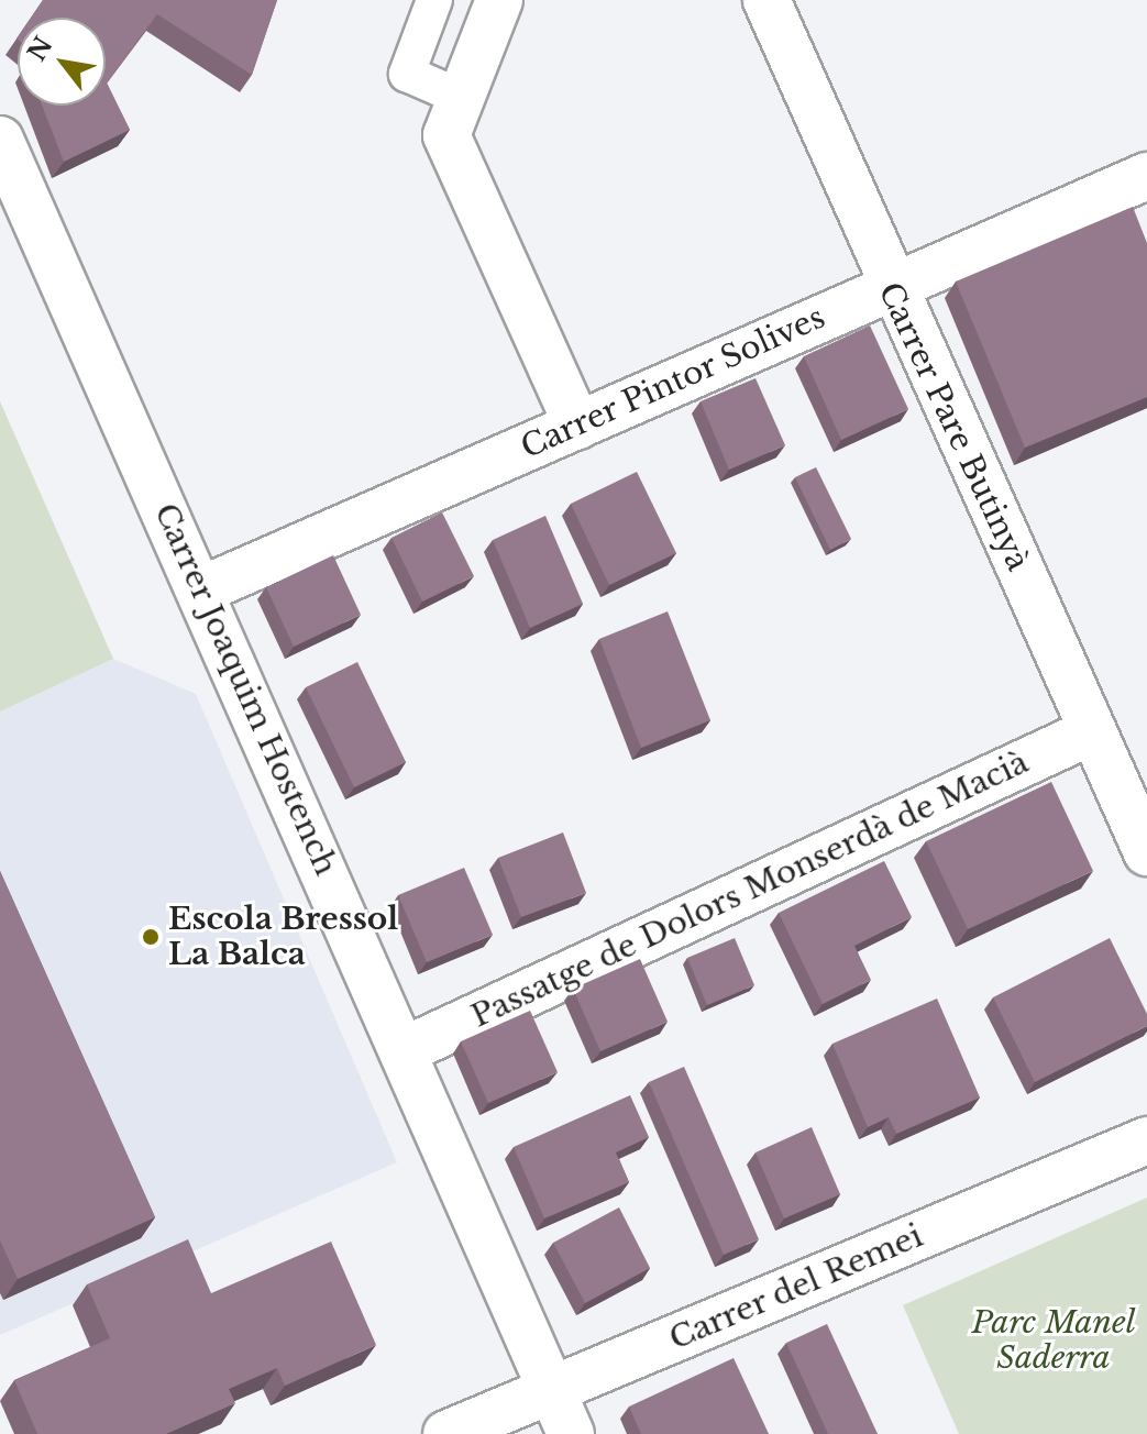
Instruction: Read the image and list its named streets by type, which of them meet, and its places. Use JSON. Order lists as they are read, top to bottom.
{
  "streets": {
    "street": [
      "Carrer Pintor Solives",
      "Carrer Pare Butinyà",
      "Carrer Joaquim Hostench",
      "Passatge de Dolors Monserdà de Macià",
      "Carrer del Remei"
    ]
  },
  "crossings": [
    ["Carrer Pintor Solives", "Carrer Pare Butinyà"],
    ["Carrer Pintor Solives", "Carrer Joaquim Hostench"],
    ["Carrer Pare Butinyà", "Passatge de Dolors Monserdà de Macià"],
    ["Carrer Joaquim Hostench", "Passatge de Dolors Monserdà de Macià"],
    ["Carrer Joaquim Hostench", "Carrer del Remei"]
  ],
  "parks": ["Parc Manel Saderra"],
  "places": ["Escola Bressol La Balca"],
  "north": "top left"
}
